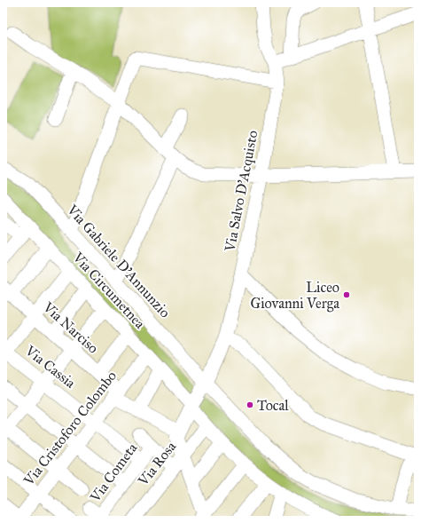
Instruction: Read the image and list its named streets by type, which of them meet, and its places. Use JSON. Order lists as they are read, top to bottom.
{
  "streets": {
    "street": [
      "Via Salvo D'Acquisto",
      "Via Gabriele D'Annunzio",
      "Via Circumetnea",
      "Via Narciso",
      "Via Cassia",
      "Via Cristoforo Colombo",
      "Via Rosa",
      "Via Cometa"
    ]
  },
  "crossings": [
    ["Via Salvo D'Acquisto", "Via Gabriele D'Annunzio"],
    ["Via Salvo D'Acquisto", "Via Circumetnea"],
    ["Via Salvo D'Acquisto", "Via Narciso"],
    ["Via Circumetnea", "Via Cristoforo Colombo"],
    ["Via Circumetnea", "Via Rosa"],
    ["Via Narciso", "Via Cristoforo Colombo"],
    ["Via Cassia", "Via Cristoforo Colombo"],
    ["Via Cassia", "Via Cometa"]
  ],
  "places": ["Liceo Giovanni Verga", "Tocal"]
}
